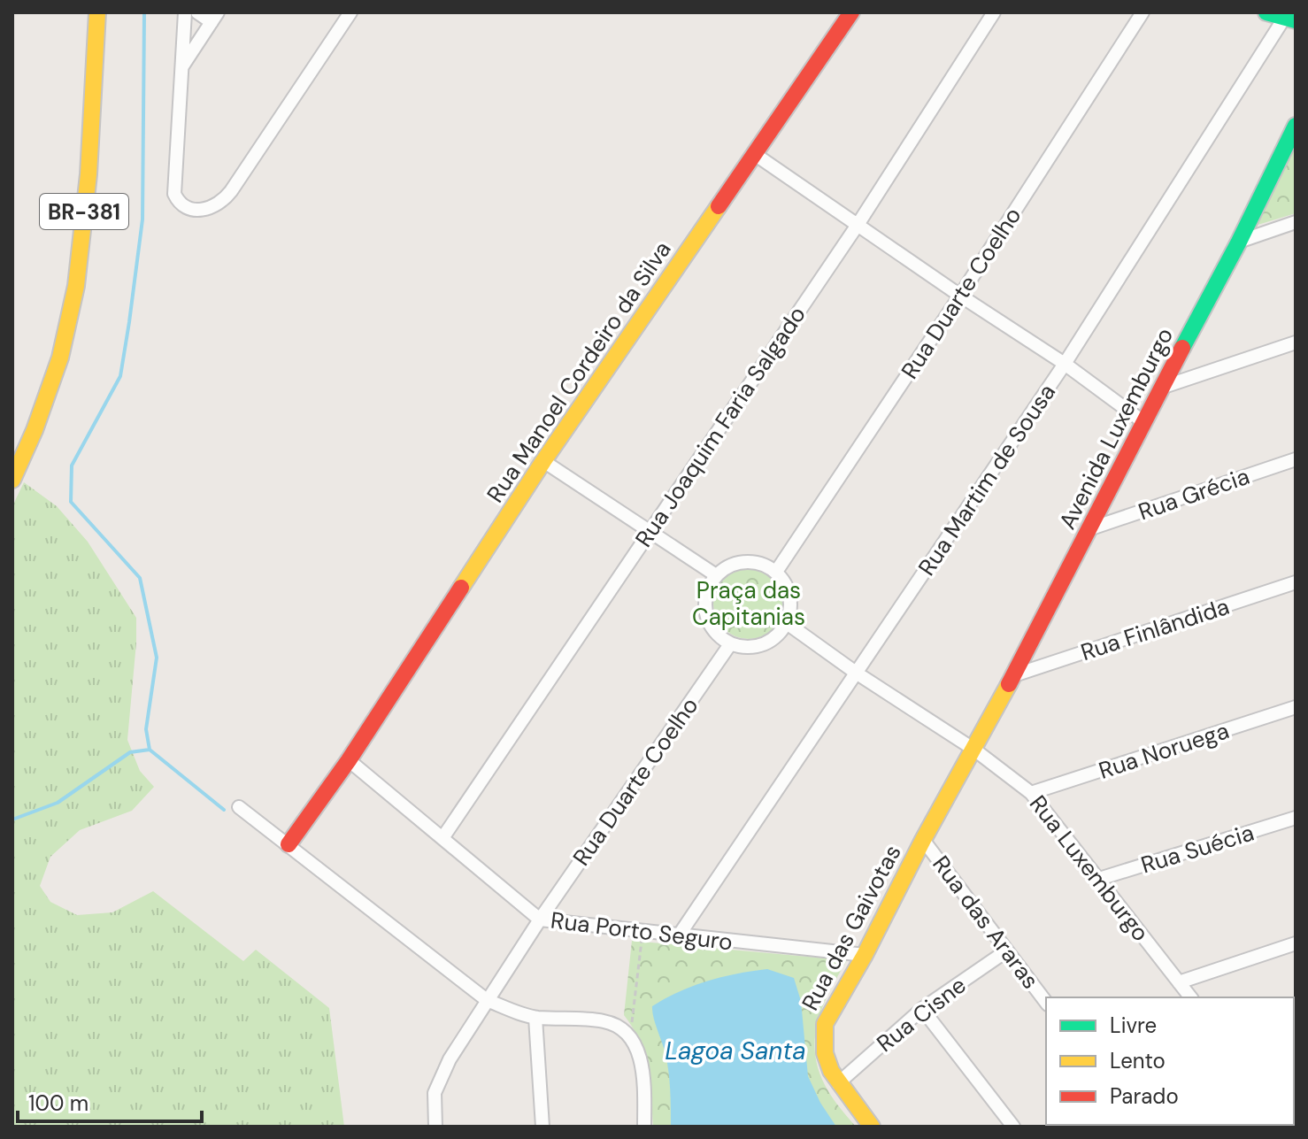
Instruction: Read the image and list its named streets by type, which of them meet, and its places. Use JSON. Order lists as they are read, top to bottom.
{
  "streets": {
    "main road": [
      "BR-381",
      "Rua Manoel Cordeiro da Silva",
      "Avenida Luxemburgo",
      "Rua das Gaivotas"
    ],
    "street": [
      "Rua Duarte Coelho",
      "Rua Joaquim Faria Salgado",
      "Rua Martim de Sousa",
      "Rua Grécia",
      "Rua Finlândida",
      "Rua Noruega",
      "Rua Suécia",
      "Rua Luxemburgo",
      "Rua das Araras",
      "Rua Porto Seguro",
      "Rua Cisne"
    ]
  },
  "crossings": [
    ["Rua Duarte Coelho", "Rua Luxemburgo"],
    ["Rua Duarte Coelho", "Rua Porto Seguro"],
    ["Rua Manoel Cordeiro da Silva", "Rua Porto Seguro"],
    ["Rua Joaquim Faria Salgado", "Rua Porto Seguro"],
    ["Avenida Luxemburgo", "Rua Grécia"],
    ["Avenida Luxemburgo", "Rua Finlândida"],
    ["Avenida Luxemburgo", "Rua Luxemburgo"],
    ["Avenida Luxemburgo", "Rua das Gaivotas"],
    ["Rua Martim de Sousa", "Rua Luxemburgo"],
    ["Rua Martim de Sousa", "Rua Porto Seguro"],
    ["Rua Noruega", "Rua Luxemburgo"],
    ["Rua Suécia", "Rua Luxemburgo"],
    ["Rua Luxemburgo", "Rua das Gaivotas"],
    ["Rua das Araras", "Rua das Gaivotas"],
    ["Rua das Araras", "Rua Cisne"],
    ["Rua das Gaivotas", "Rua Porto Seguro"],
    ["Rua das Gaivotas", "Rua Cisne"]
  ],
  "water": ["Lagoa Santa"],
  "parks": ["Praça das Capitanias"],
  "legend": ["Livre", "Lento", "Parado"],
  "scale_bar": "100 m"
}
